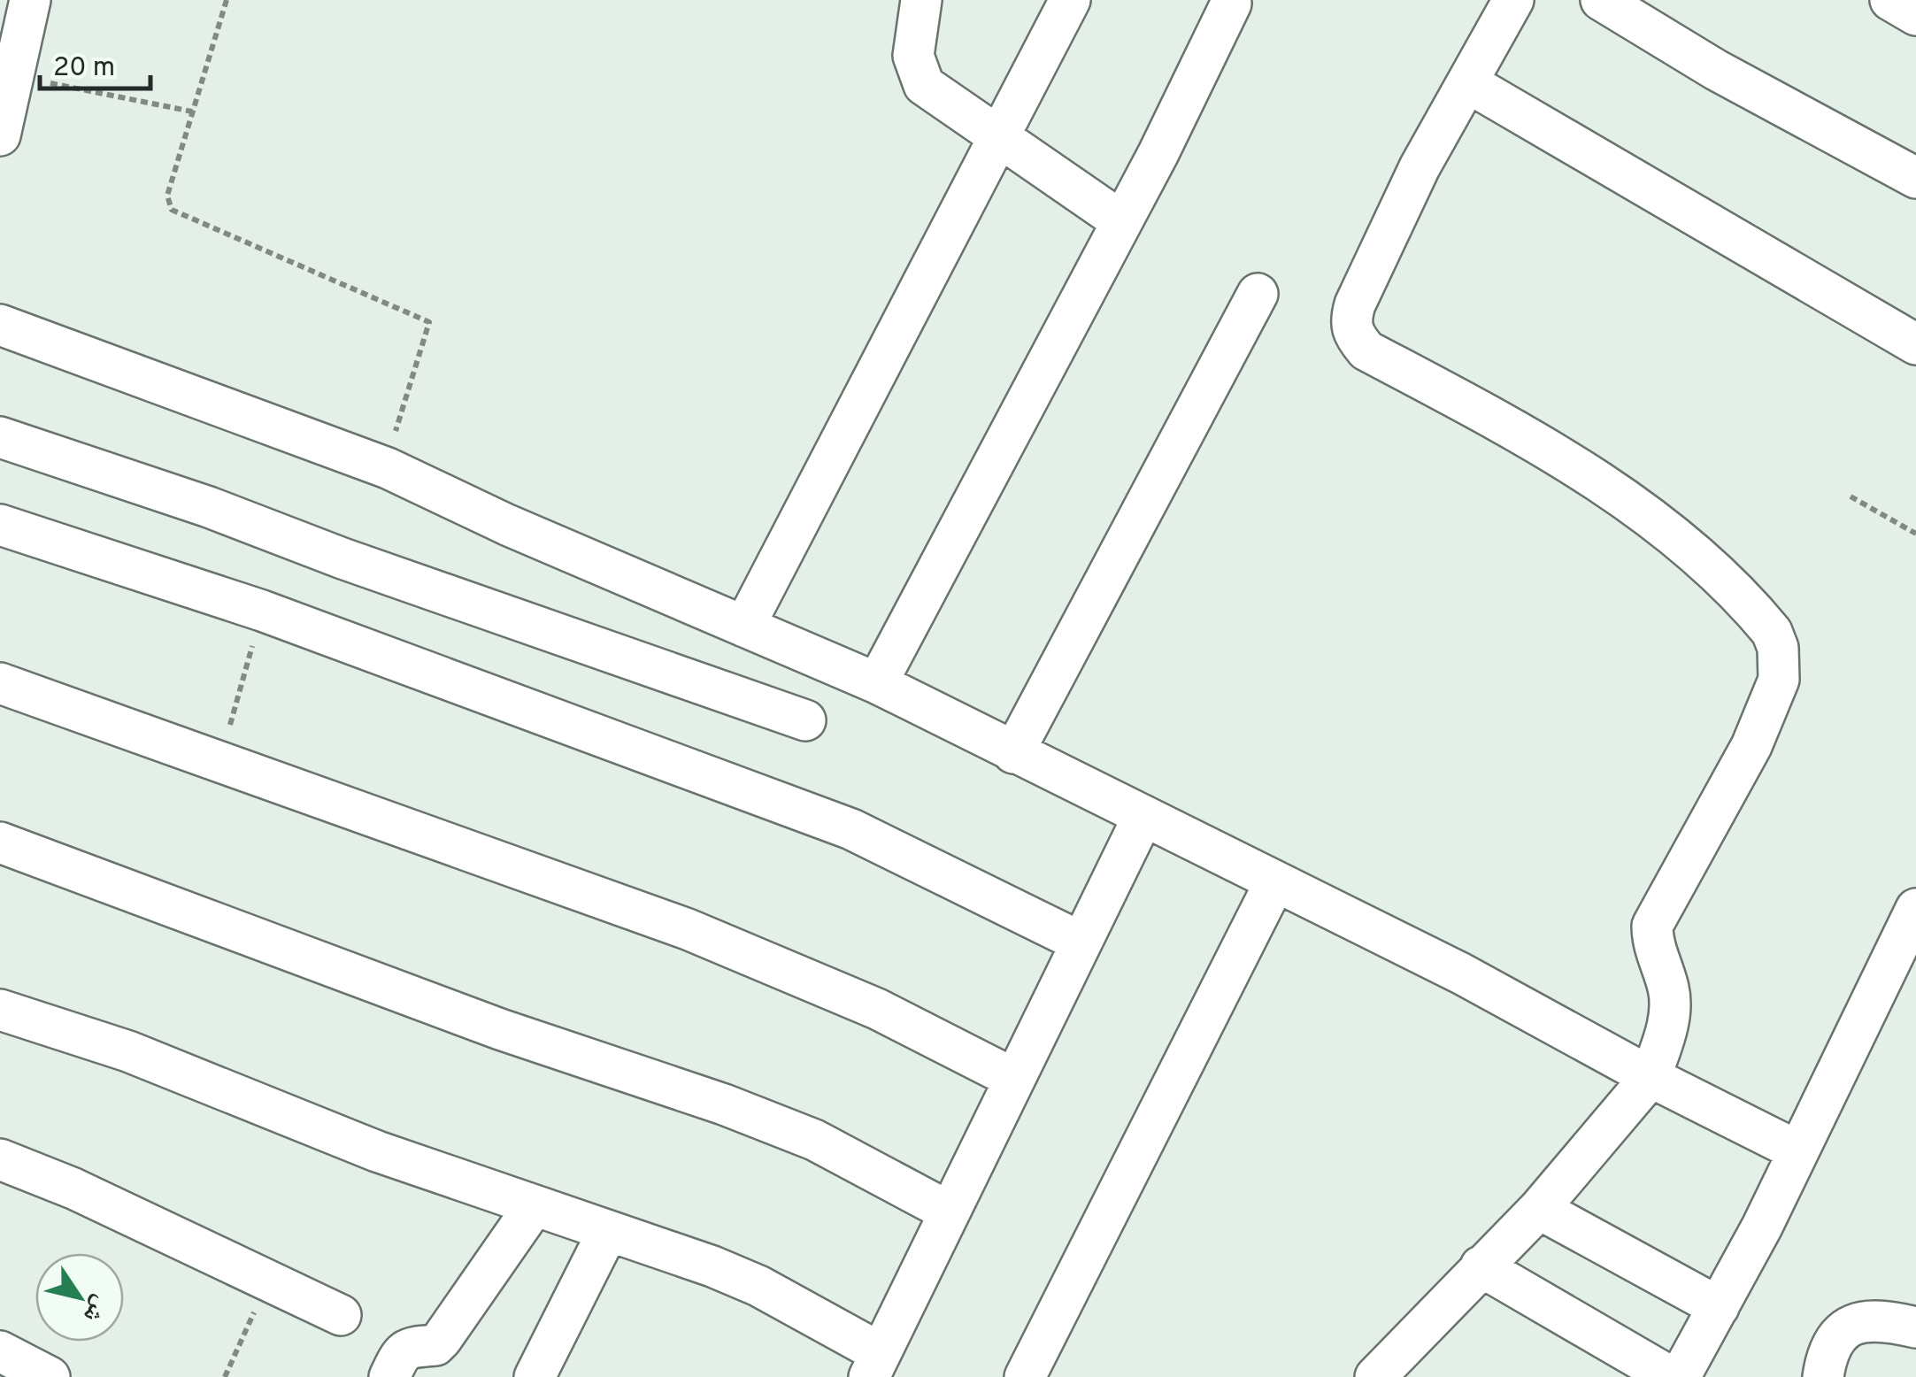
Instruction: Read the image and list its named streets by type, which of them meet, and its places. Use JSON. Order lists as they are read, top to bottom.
{
  "scale_bar": "20 m",
  "north": "bottom right"
}
